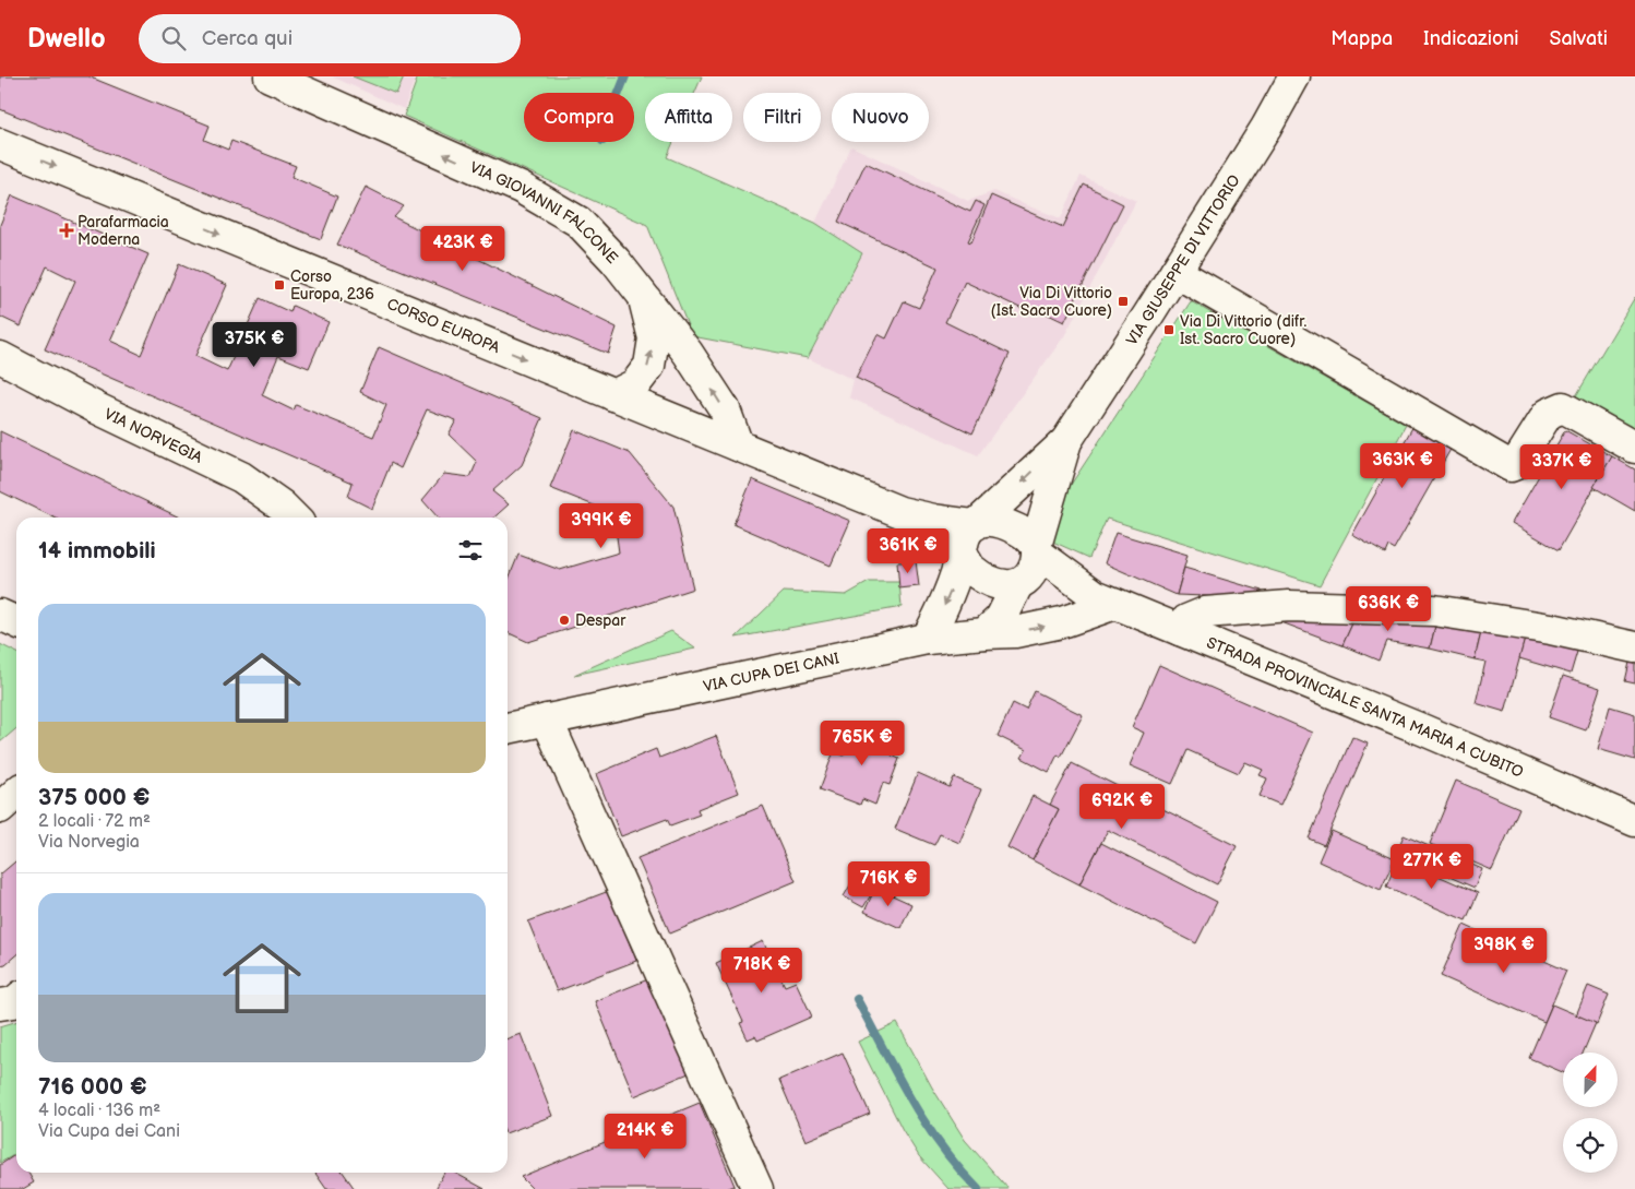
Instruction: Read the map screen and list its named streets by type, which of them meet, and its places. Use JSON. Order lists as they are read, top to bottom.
{
  "streets": {
    "street": [
      "VIA GIOVANNI FALCONE",
      "VIA GIUSEPPE DI VITTORIO",
      "CORSO EUROPA",
      "VIA NORVEGIA",
      "VIA CUPA DEI CANI",
      "STRADA PROVINCIALE SANTA MARIA A CUBITO"
    ]
  },
  "crossings": [
    ["VIA GIOVANNI FALCONE", "CORSO EUROPA"],
    ["VIA GIUSEPPE DI VITTORIO", "STRADA PROVINCIALE SANTA MARIA A CUBITO"],
    ["VIA CUPA DEI CANI", "STRADA PROVINCIALE SANTA MARIA A CUBITO"]
  ],
  "one_way": ["VIA GIOVANNI FALCONE", "CORSO EUROPA"],
  "places": {
    "health": ["Parafarmacia Moderna"],
    "transit": ["Corso Europa, 236", "Via Di Vittorio (Ist. Sacro Cuore)", "Via Di Vittorio (difr. Ist. Sacro Cuore)"],
    "other": ["Despar"]
  },
  "north": "top",
  "page": {
    "header": "Dwello",
    "search": "Cerca qui",
    "nav": ["Mappa", "Indicazioni", "Salvati"],
    "chip": [
      "Compra",
      "Affitta",
      "Filtri",
      "Nuovo"
    ],
    "price": [
      "423K €",
      "375K €",
      "363K €",
      "337K €",
      "399K €",
      "361K €",
      "636K €",
      "765K €",
      "692K €",
      "277K €",
      "716K €",
      "398K €",
      "718K €",
      "214K €"
    ],
    "heading": "14 immobili",
    "list": [
      {
        "name": "375 000 €",
        "note": "2 locali · 72 m² · Via Norvegia"
      },
      {
        "name": "716 000 €",
        "note": "4 locali · 136 m² · Via Cupa dei Cani"
      }
    ]
  }
}
